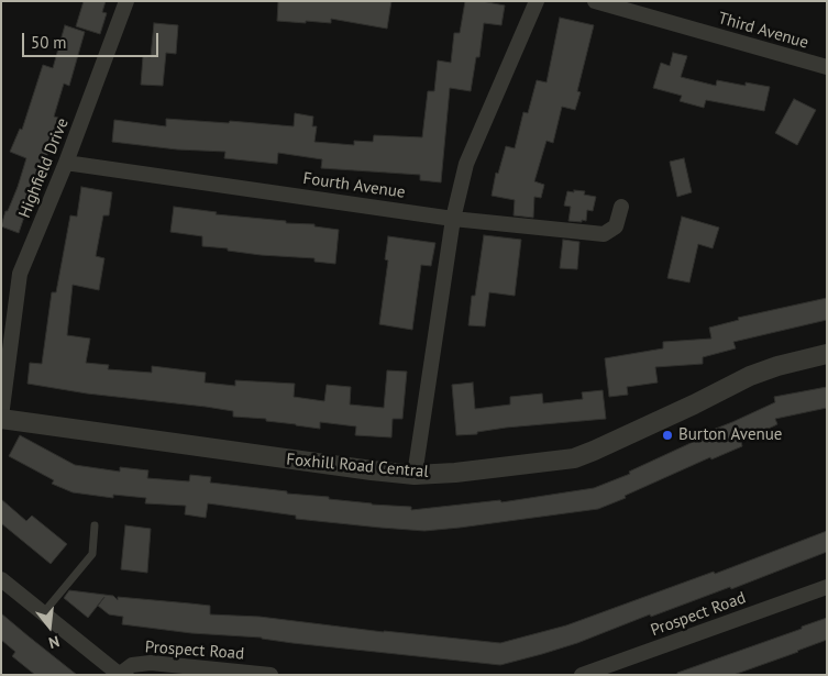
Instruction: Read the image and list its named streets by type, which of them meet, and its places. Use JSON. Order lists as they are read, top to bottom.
{
  "streets": {
    "street": [
      "Third Avenue",
      "Highfield Drive",
      "Fourth Avenue",
      "Foxhill Road Central",
      "Prospect Road"
    ]
  },
  "crossings": [
    ["Highfield Drive", "Fourth Avenue"],
    ["Highfield Drive", "Foxhill Road Central"]
  ],
  "places": ["Burton Avenue"],
  "scale_bar": "50 m",
  "north": "bottom"
}
